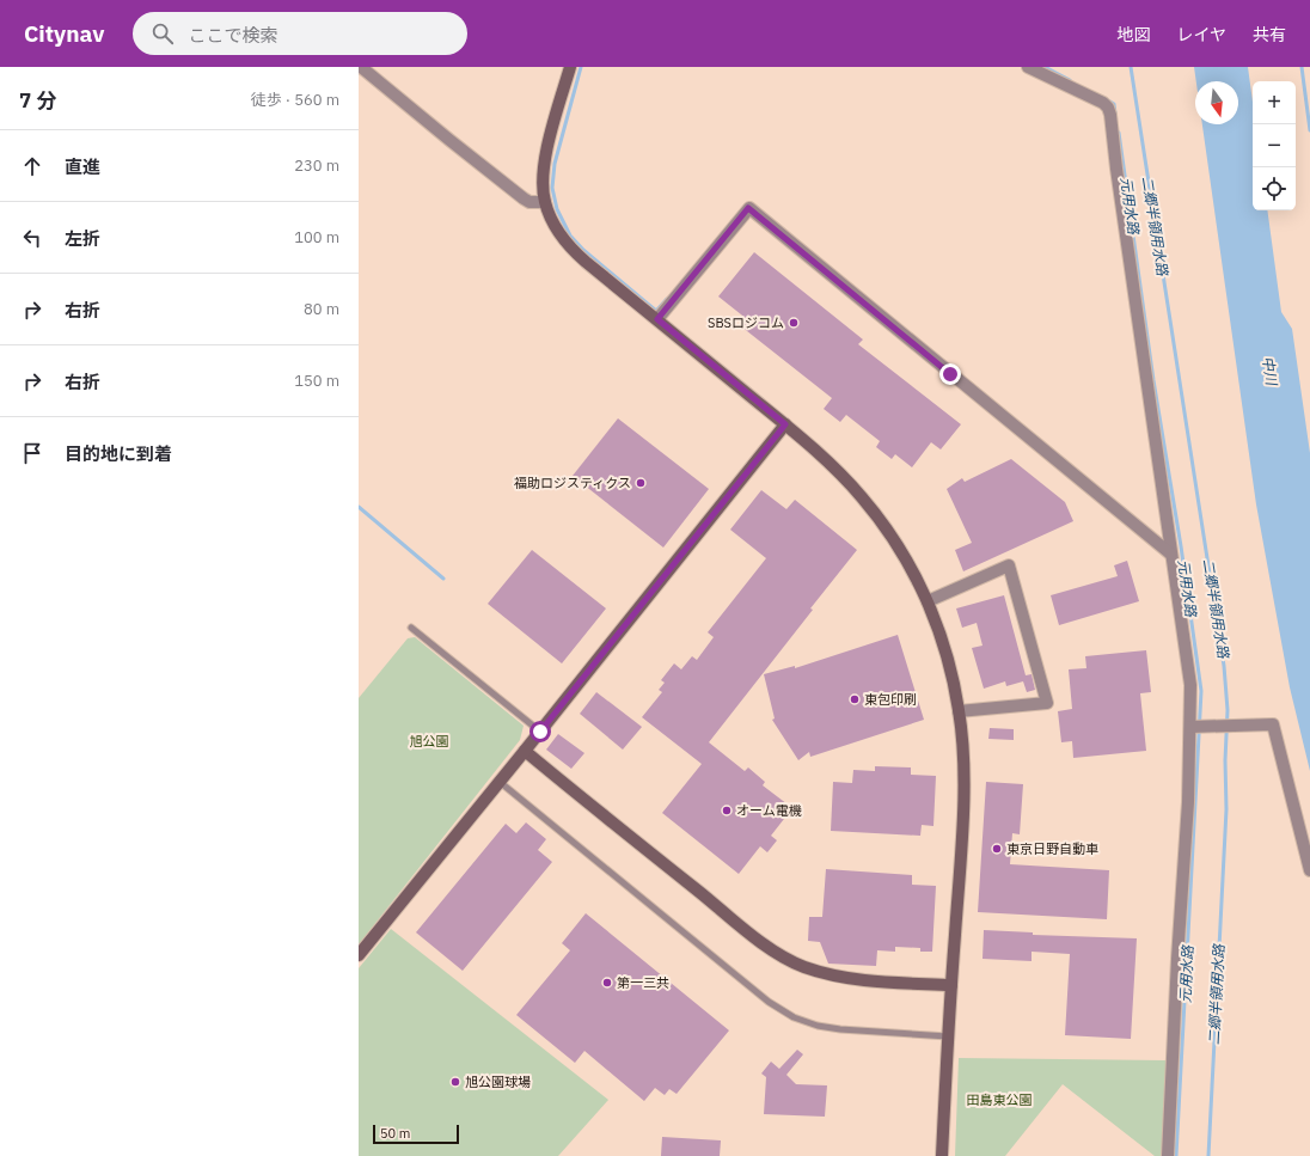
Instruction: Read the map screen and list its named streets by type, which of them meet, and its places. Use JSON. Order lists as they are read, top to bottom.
{
  "water": ["元用水路", "二郷半領用水路", "中川"],
  "parks": ["旭公園", "田島東公園"],
  "places": [
    "SBSロジコム",
    "福助ロジスティクス",
    "東包印刷",
    "オーム電機",
    "東京日野自動車",
    "第一三共",
    "旭公園球場"
  ],
  "scale_bar": "50 m",
  "north": "bottom",
  "page": {
    "header": "Citynav",
    "search": "ここで検索",
    "nav": ["地図", "レイヤ", "共有"],
    "heading": ["7 分", "徒歩 · 560 m"],
    "map_buttons": ["+", "−"],
    "list": [
      ["直進", "230 m"],
      ["左折", "100 m"],
      ["右折", "80 m"],
      ["右折", "150 m"],
      "目的地に到着"
    ],
    "scale": "50 m"
  }
}
